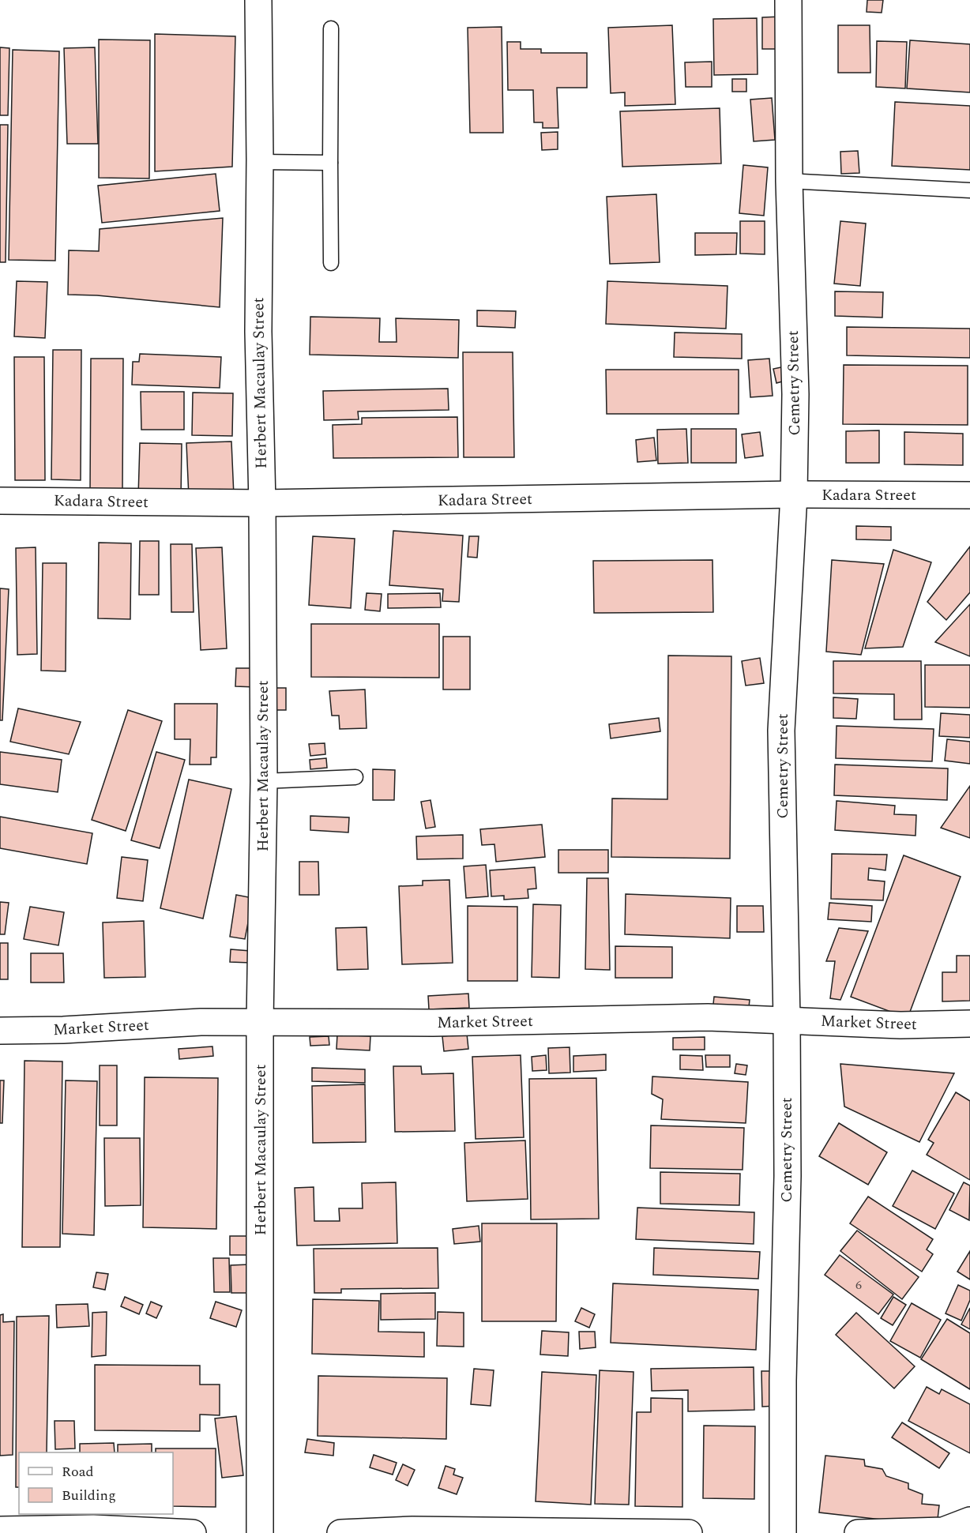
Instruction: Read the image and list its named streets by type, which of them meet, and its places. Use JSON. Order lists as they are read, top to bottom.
{
  "streets": {
    "street": [
      "Herbert Macaulay Street",
      "Cemetry Street",
      "Kadara Street",
      "Market Street"
    ]
  },
  "crossings": [
    ["Herbert Macaulay Street", "Kadara Street"],
    ["Herbert Macaulay Street", "Market Street"],
    ["Cemetry Street", "Kadara Street"],
    ["Cemetry Street", "Market Street"]
  ],
  "house_numbers": ["6"],
  "legend": ["Road", "Building"]
}
